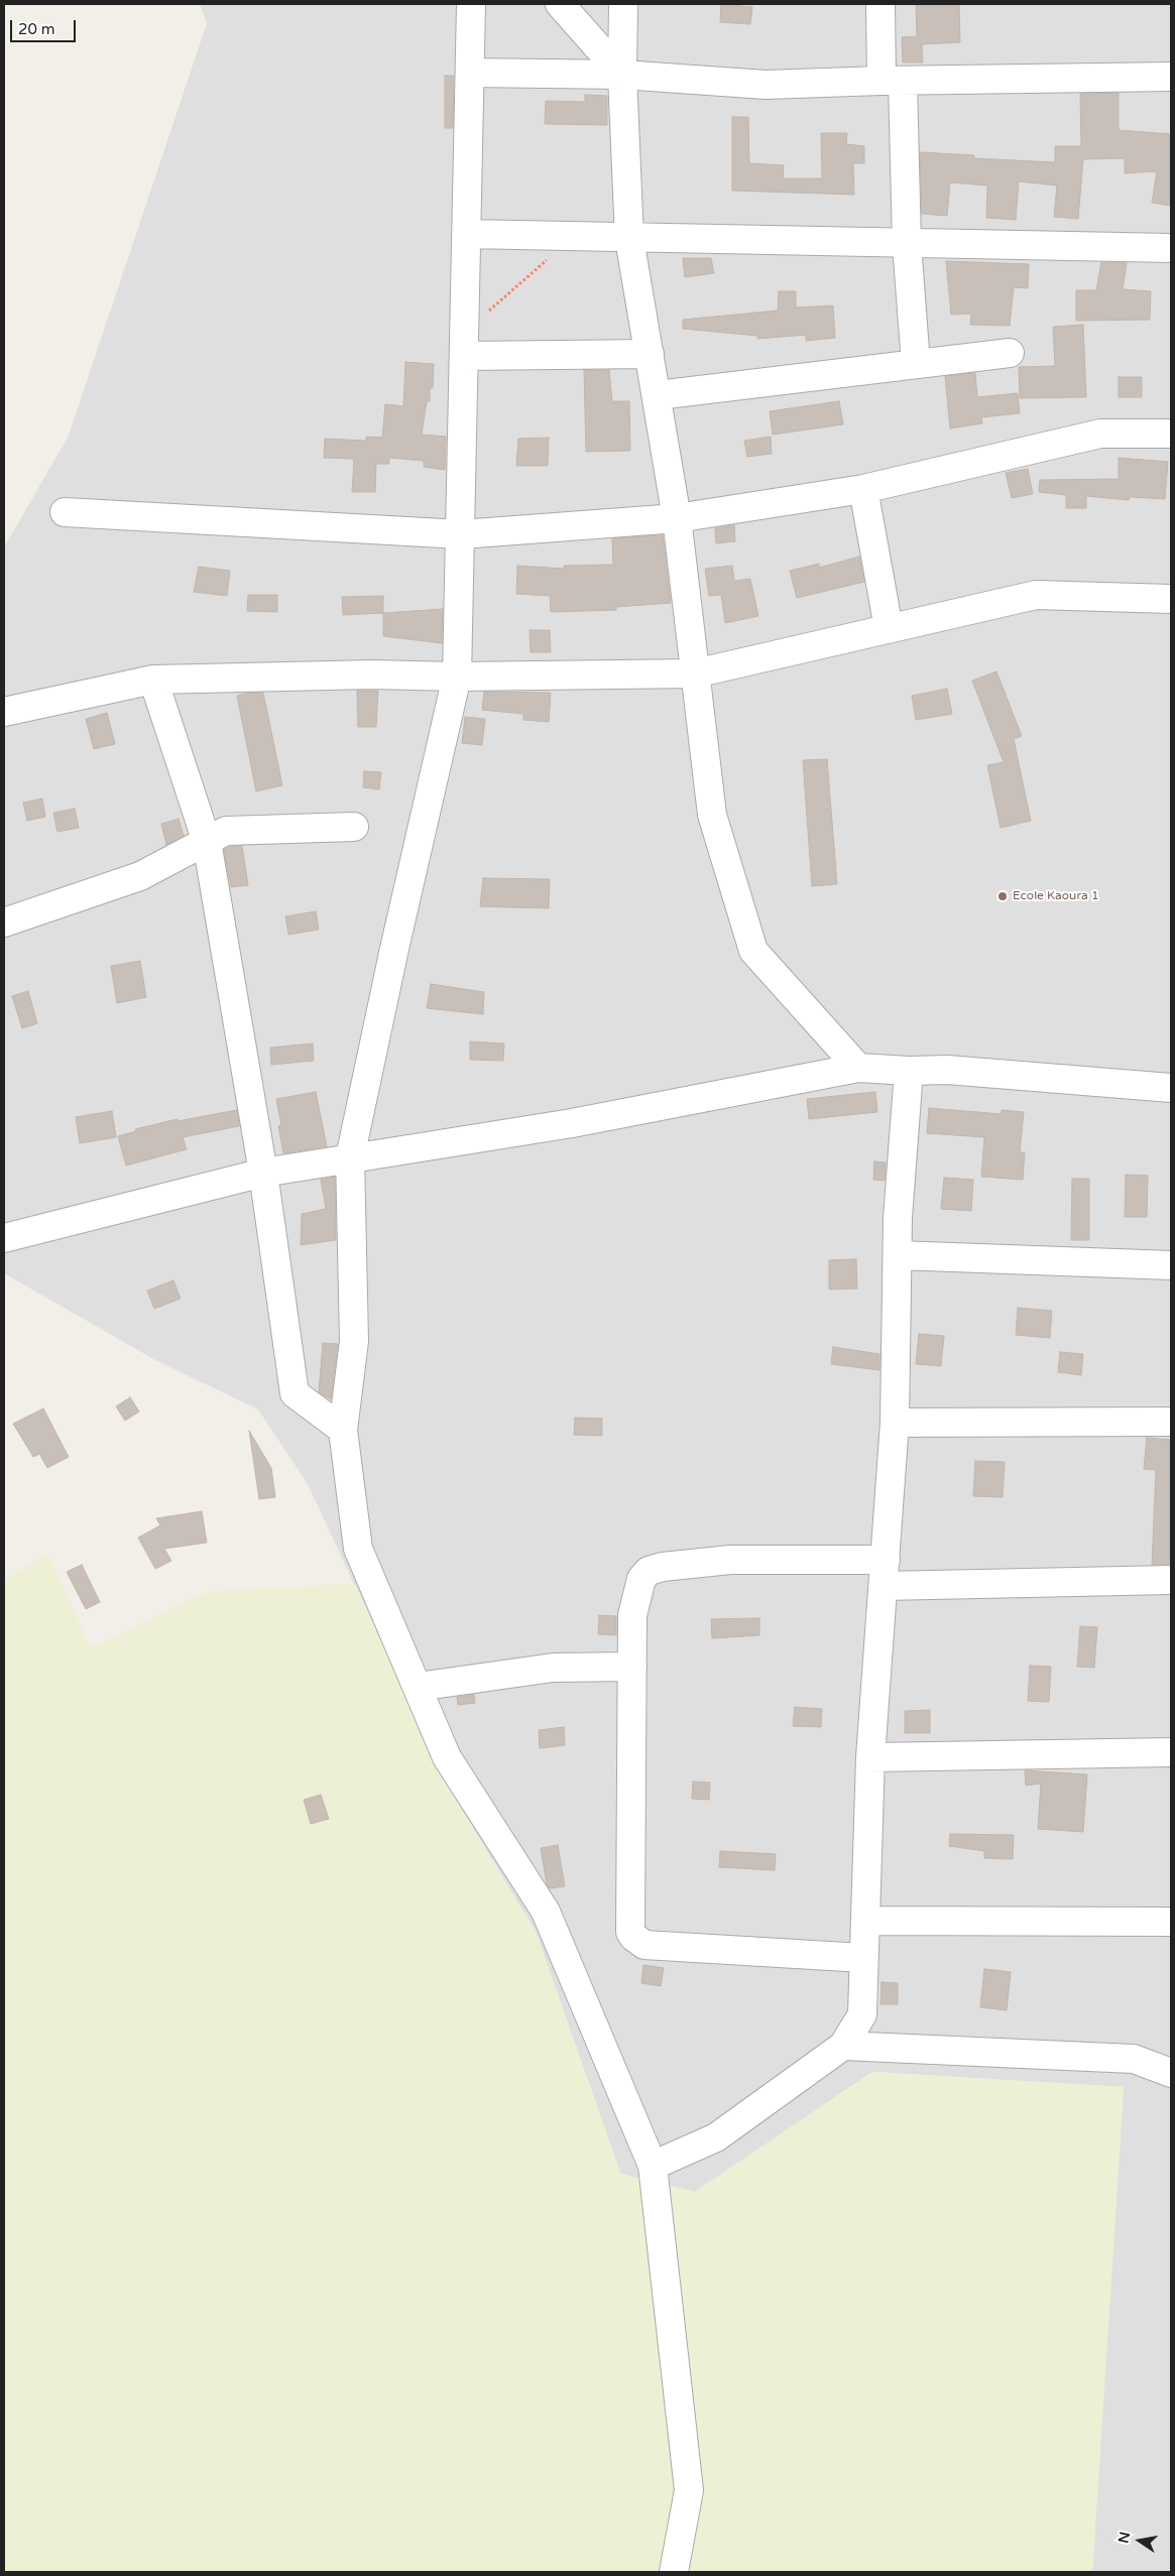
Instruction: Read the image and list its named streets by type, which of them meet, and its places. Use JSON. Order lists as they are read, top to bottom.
{
  "places": ["Ecole Kaoura 1"],
  "scale_bar": "20 m",
  "north": "left"
}
